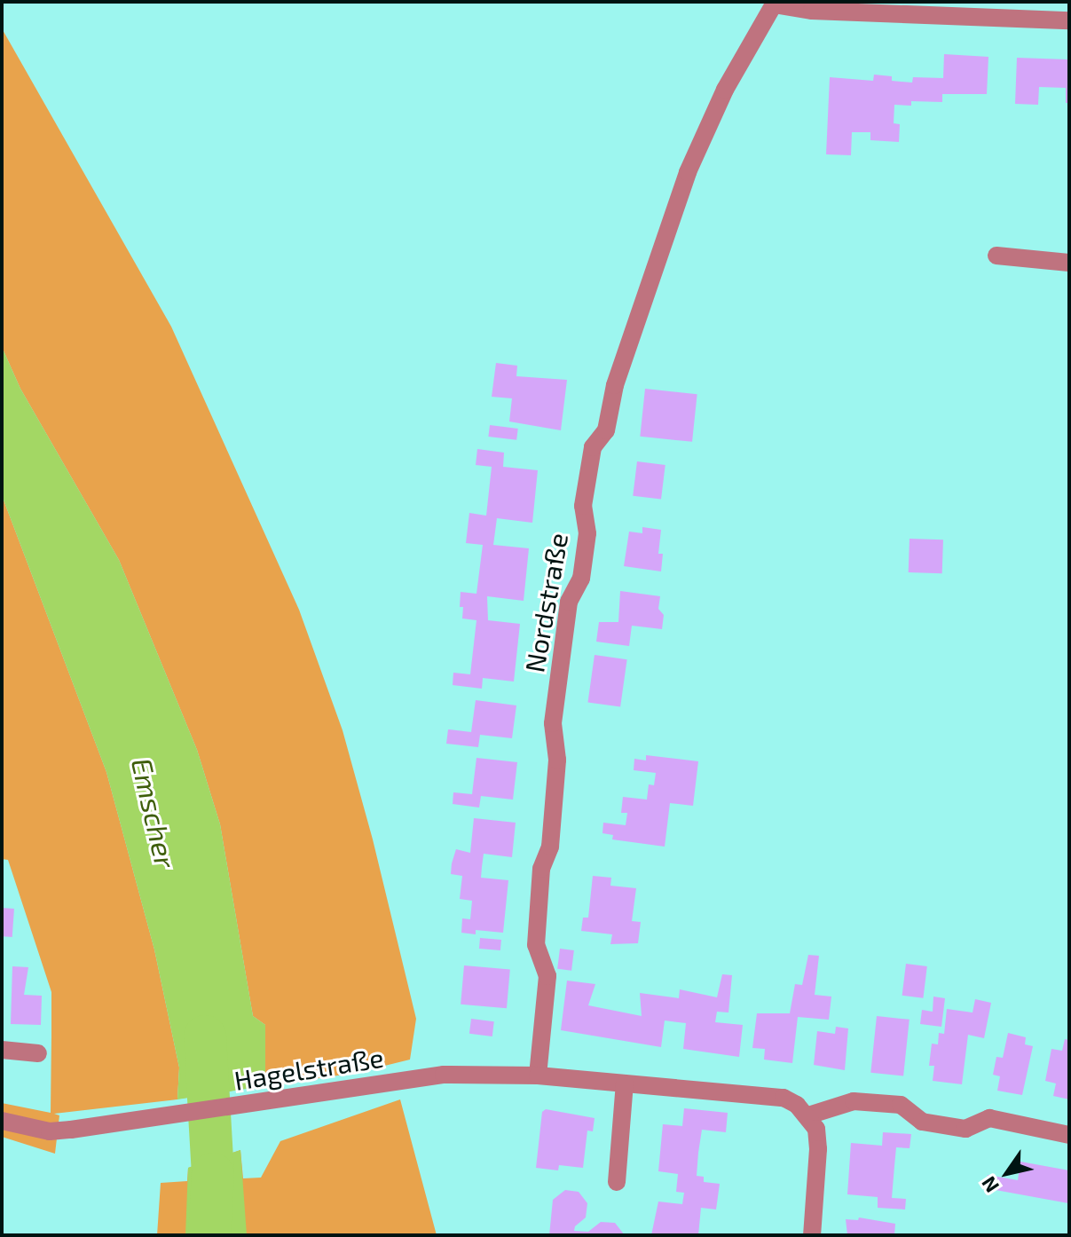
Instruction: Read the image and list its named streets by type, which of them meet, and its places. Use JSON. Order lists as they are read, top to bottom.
{
  "streets": {
    "street": ["Nordstraße", "Hagelstraße"]
  },
  "crossings": [
    ["Nordstraße", "Hagelstraße"]
  ],
  "water": ["Emscher"],
  "north": "bottom left"
}
